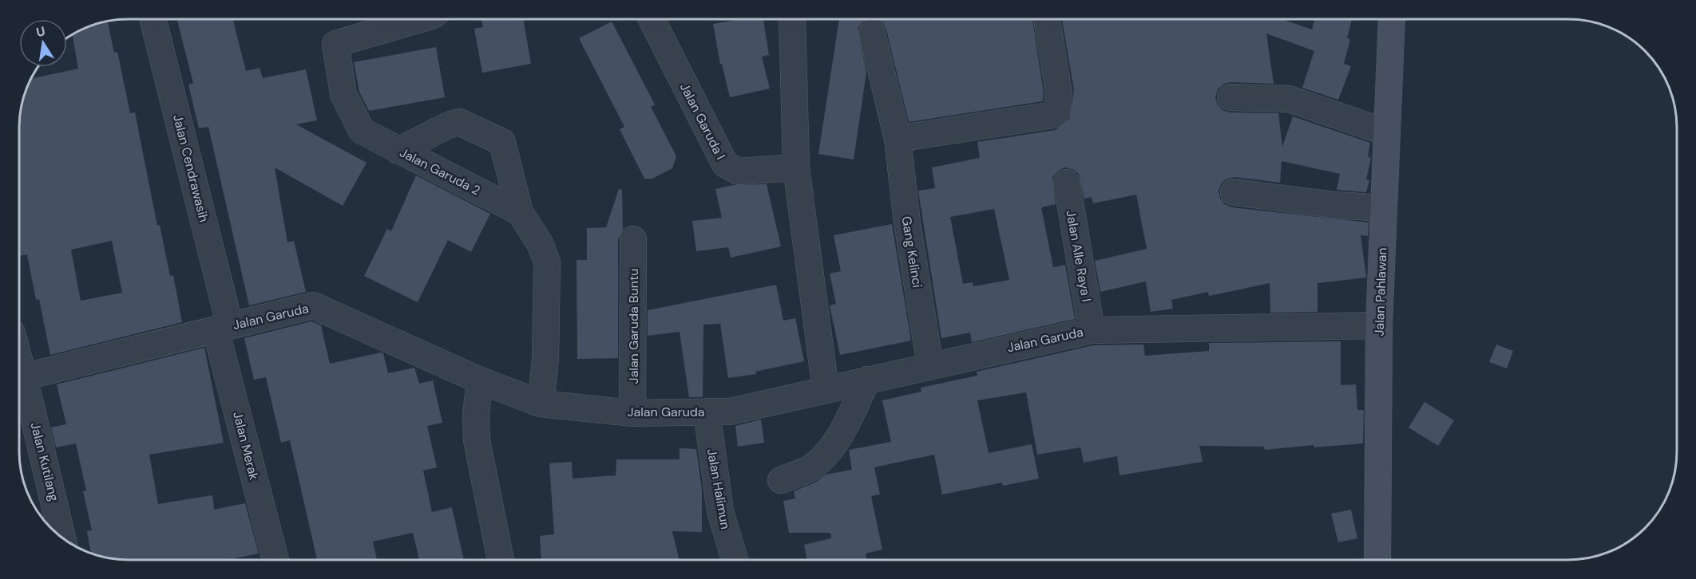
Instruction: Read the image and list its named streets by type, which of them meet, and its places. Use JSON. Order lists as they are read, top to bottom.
{
  "streets": {
    "main road": ["Jalan Pahlawan"],
    "street": [
      "Jalan Garuda I",
      "Jalan Cendrawasih",
      "Jalan Garuda 2",
      "Gang Kelinci",
      "Jalan Alle Raya I",
      "Jalan Garuda",
      "Jalan Garuda Buntu",
      "Jalan Merak",
      "Jalan Kutilang",
      "Jalan Halimun"
    ]
  },
  "crossings": [
    ["Jalan Cendrawasih", "Jalan Garuda"],
    ["Jalan Cendrawasih", "Jalan Merak"],
    ["Gang Kelinci", "Jalan Garuda"],
    ["Jalan Alle Raya I", "Jalan Garuda"],
    ["Jalan Pahlawan", "Jalan Garuda"],
    ["Jalan Garuda", "Jalan Garuda Buntu"],
    ["Jalan Garuda", "Jalan Merak"],
    ["Jalan Garuda", "Jalan Halimun"]
  ],
  "north": "top"
}
